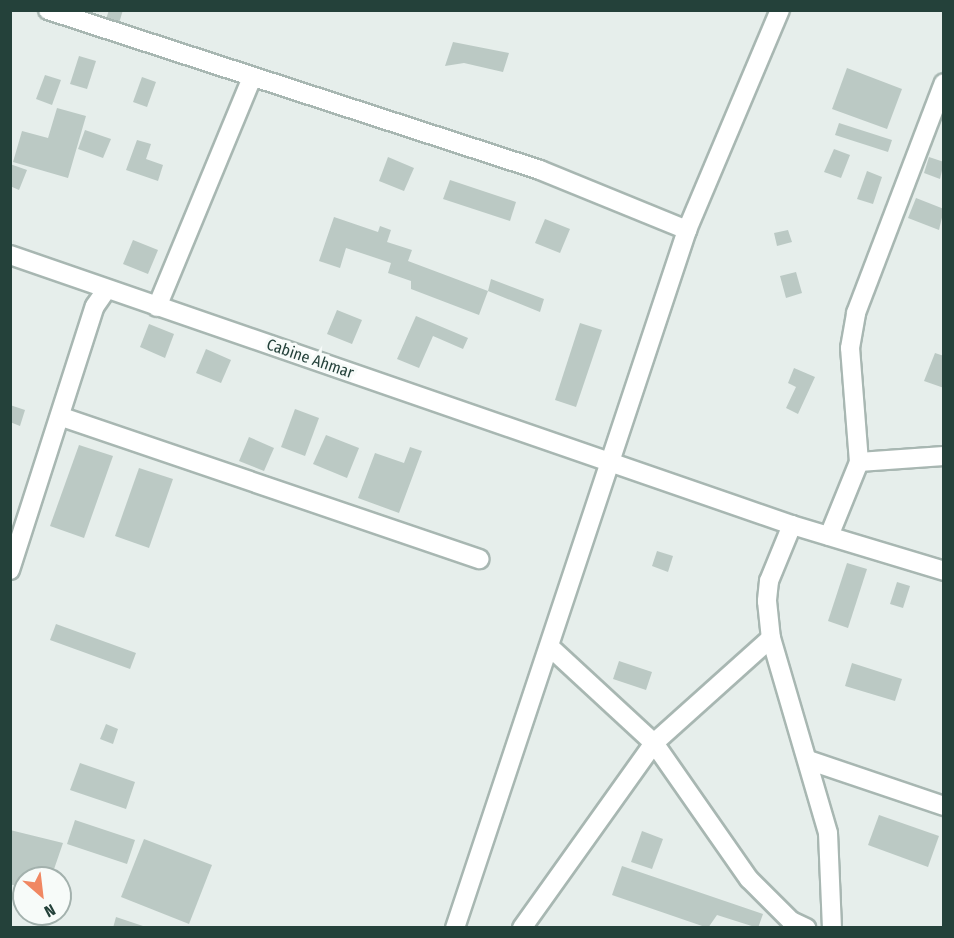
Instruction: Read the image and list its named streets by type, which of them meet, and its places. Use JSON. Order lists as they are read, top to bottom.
{
  "streets": {
    "street": ["Cabine Ahmar"]
  },
  "north": "bottom right"
}
